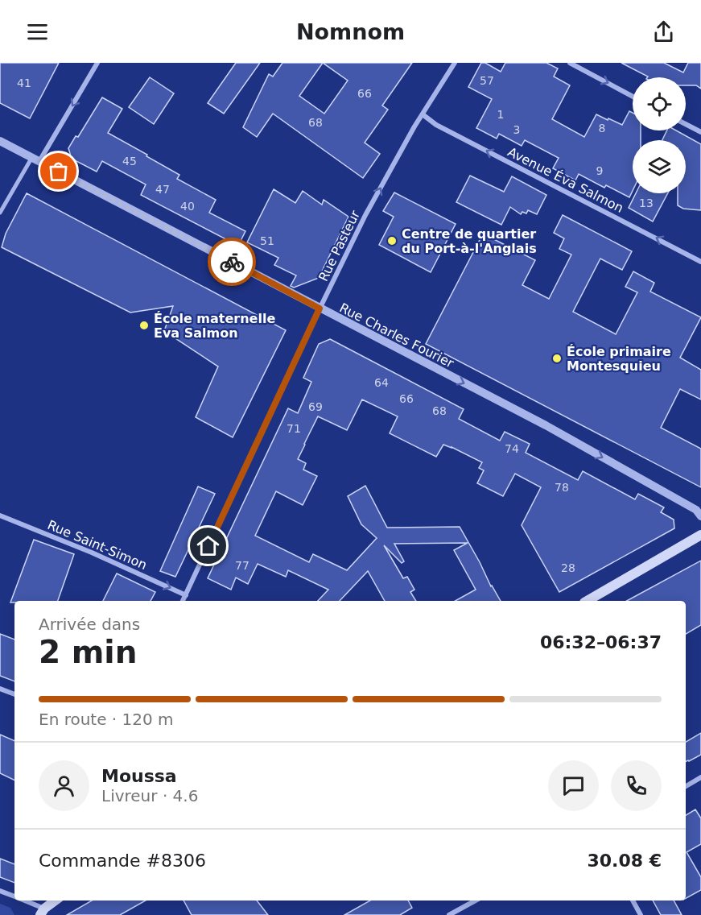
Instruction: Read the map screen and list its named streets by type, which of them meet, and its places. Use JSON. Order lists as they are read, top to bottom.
{
  "streets": {
    "street": [
      "Avenue Éva Salmon",
      "Rue Pasteur",
      "Rue Charles Fourier",
      "Rue Saint-Simon"
    ]
  },
  "crossings": [
    ["Avenue Éva Salmon", "Rue Pasteur"],
    ["Rue Pasteur", "Rue Charles Fourier"],
    ["Rue Pasteur", "Rue Saint-Simon"]
  ],
  "one_way": [
    "Avenue Éva Salmon",
    "Rue Pasteur",
    "Rue Charles Fourier",
    "Rue Saint-Simon"
  ],
  "places": ["Centre de quartier du Port-à-l'Anglais", "École maternelle Eva Salmon", "École primaire Montesquieu"],
  "house_numbers": [
    "57",
    "41",
    "66",
    "1",
    "68",
    "8",
    "3",
    "45",
    "9",
    "47",
    "13",
    "40",
    "51",
    "64",
    "66",
    "69",
    "68",
    "71",
    "74",
    "78",
    "77",
    "28"
  ],
  "page": {
    "header": "Nomnom",
    "heading": ["2 min", "Arrivée dans", "06:32–06:37"],
    "panel": [
      "Moussa",
      "Livreur · 4.6",
      "Commande #8306",
      "30.08 €"
    ],
    "bar": "En route · 120 m"
  }
}
